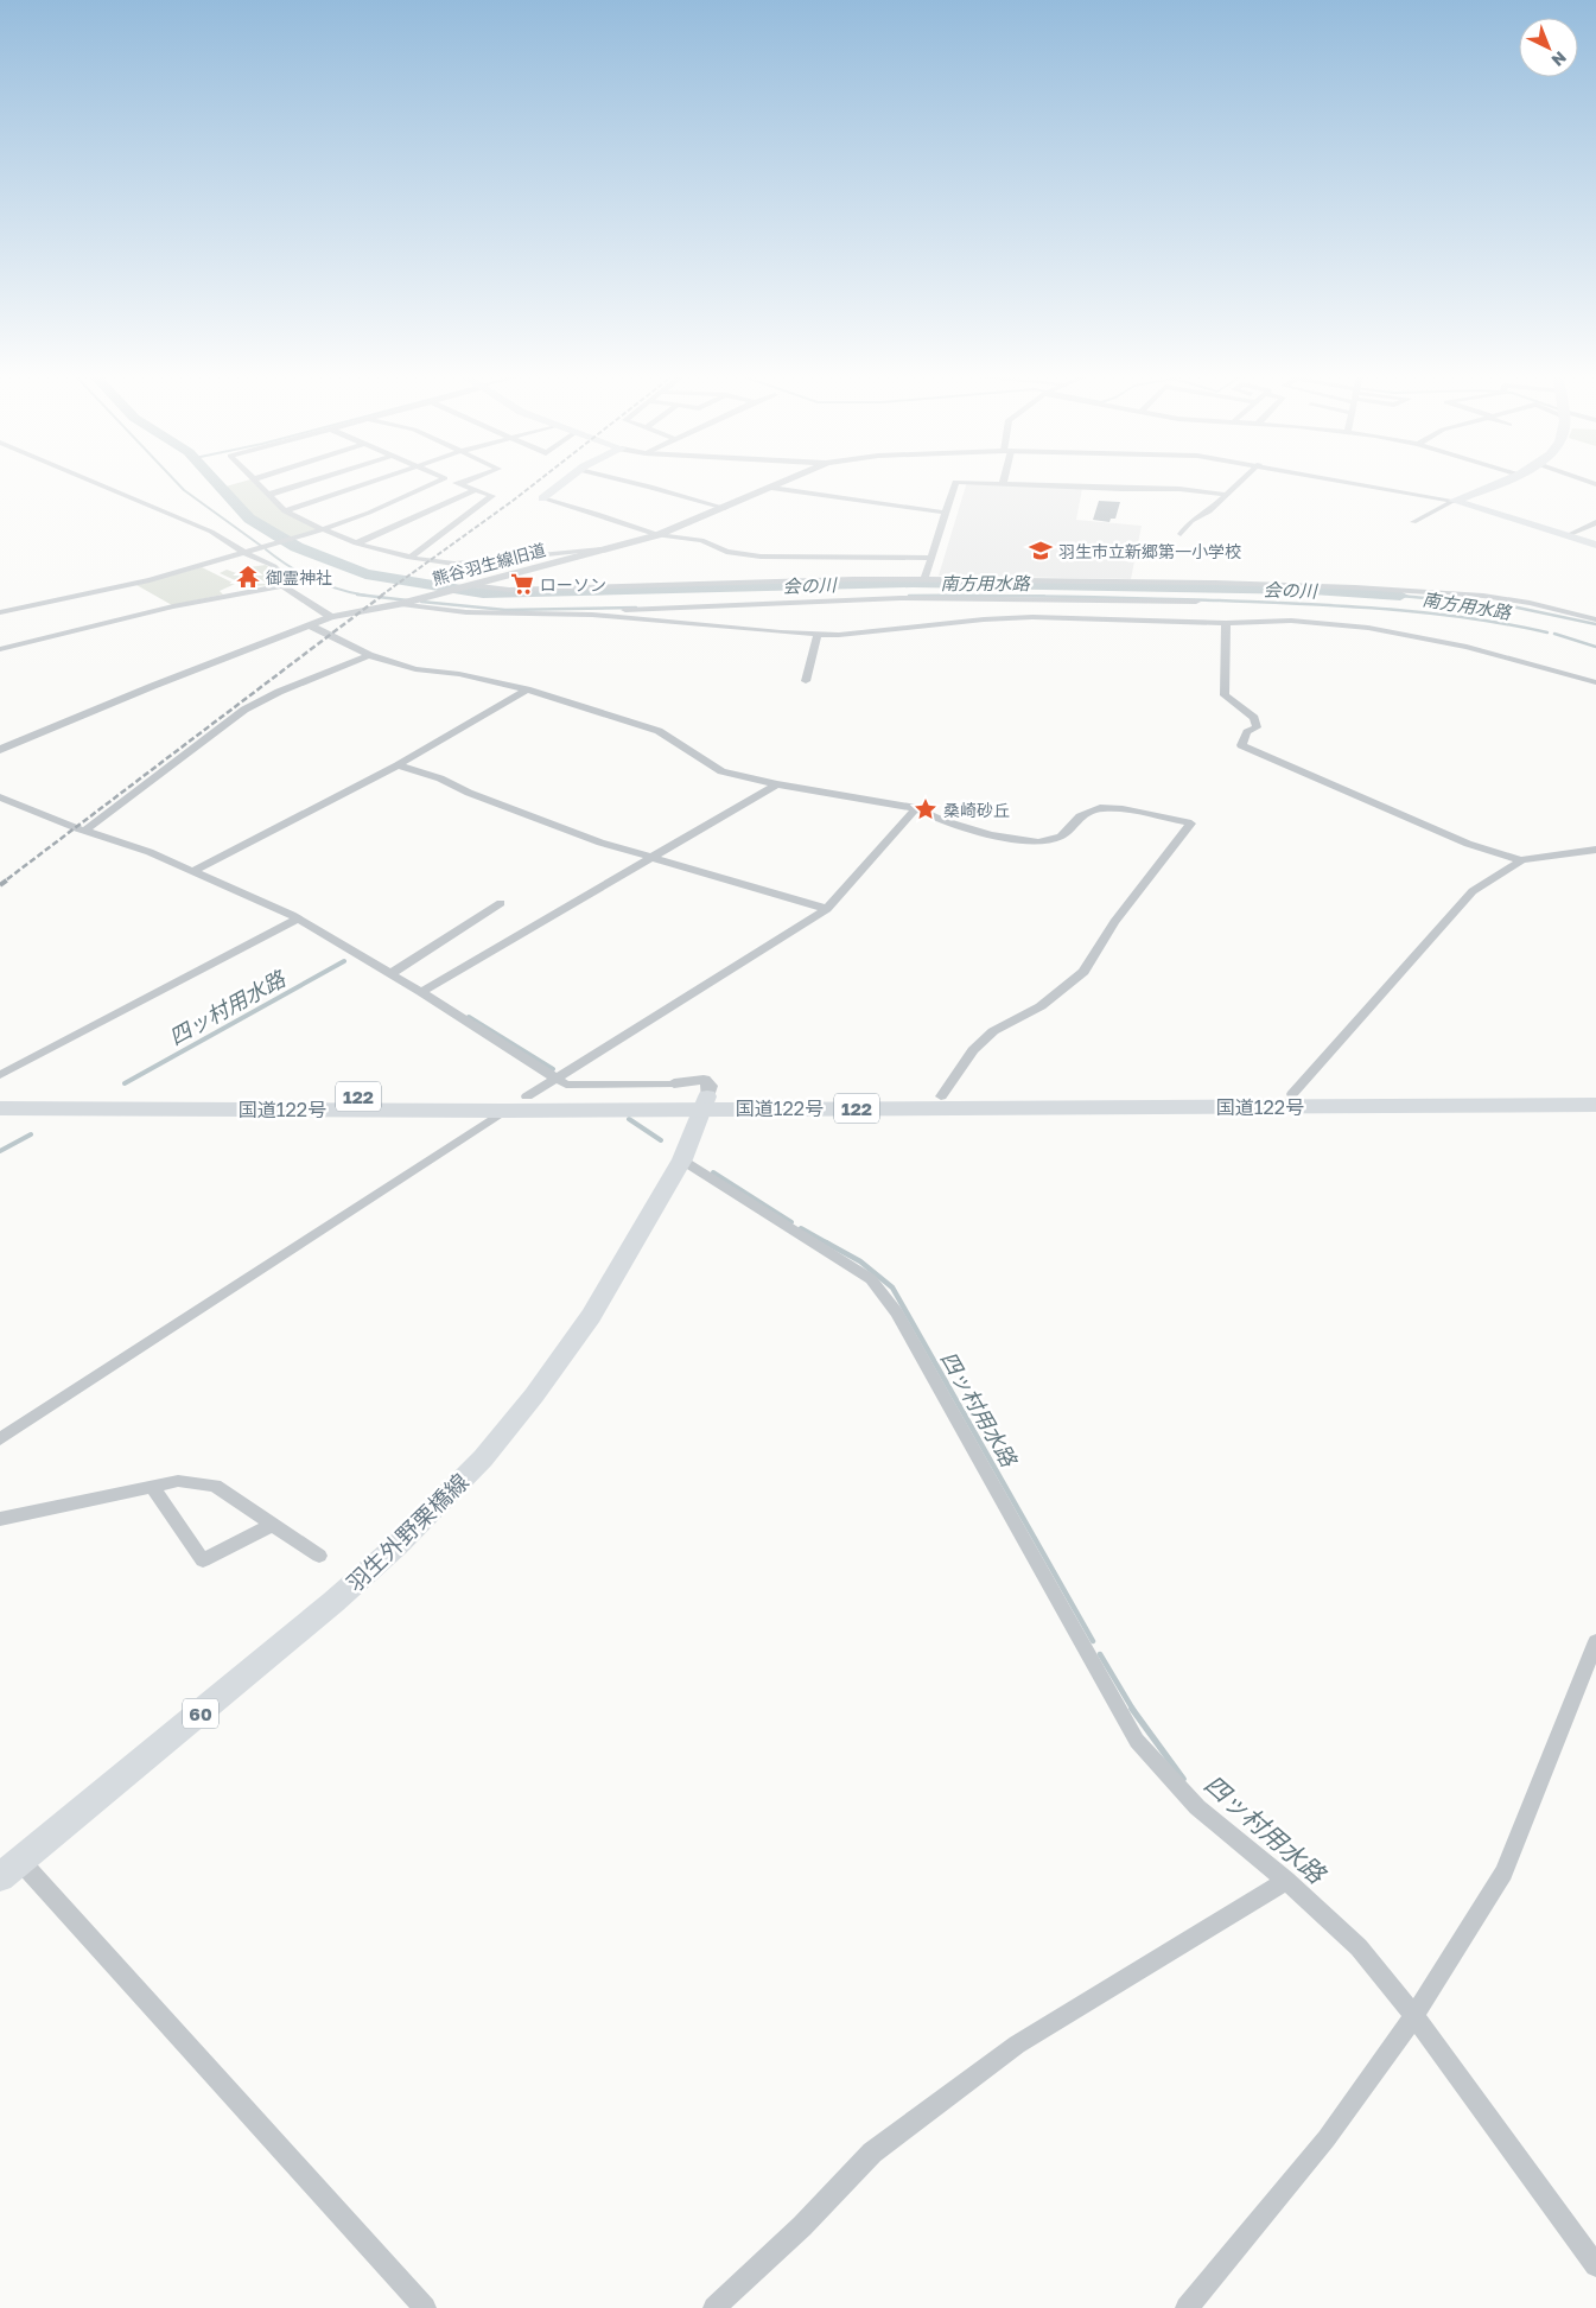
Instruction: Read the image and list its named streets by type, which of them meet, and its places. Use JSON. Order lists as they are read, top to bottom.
{
  "streets": {
    "highway": ["122", "国道122号"],
    "main road": ["羽生外野栗橋線", "60"],
    "street": ["熊谷羽生線旧道"]
  },
  "crossings": [
    ["国道122号", "羽生外野栗橋線"]
  ],
  "water": ["南方用水路", "会の川", "四ッ村用水路"],
  "places": {
    "school or university": ["羽生市立新郷第一小学校"],
    "temple": ["御霊神社"],
    "supermarket": ["ローソン"],
    "place": ["桑崎砂丘"]
  },
  "north": "bottom right"
}
